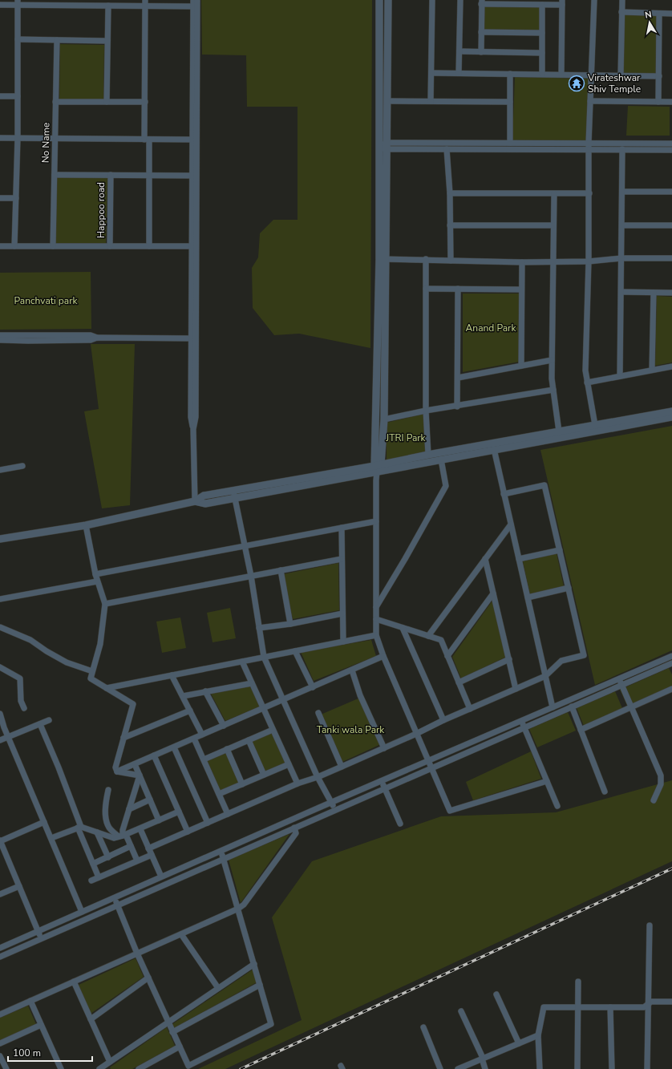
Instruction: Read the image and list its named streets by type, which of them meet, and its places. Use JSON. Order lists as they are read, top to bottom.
{
  "streets": {
    "street": ["No Name", "Happoo road"]
  },
  "parks": [
    "Panchvati park",
    "Anand Park",
    "JTRI Park",
    "Tanki wala Park"
  ],
  "places": {
    "temple": ["Virateshwar Shiv Temple"]
  },
  "scale_bar": "100 m",
  "north": "top"
}
